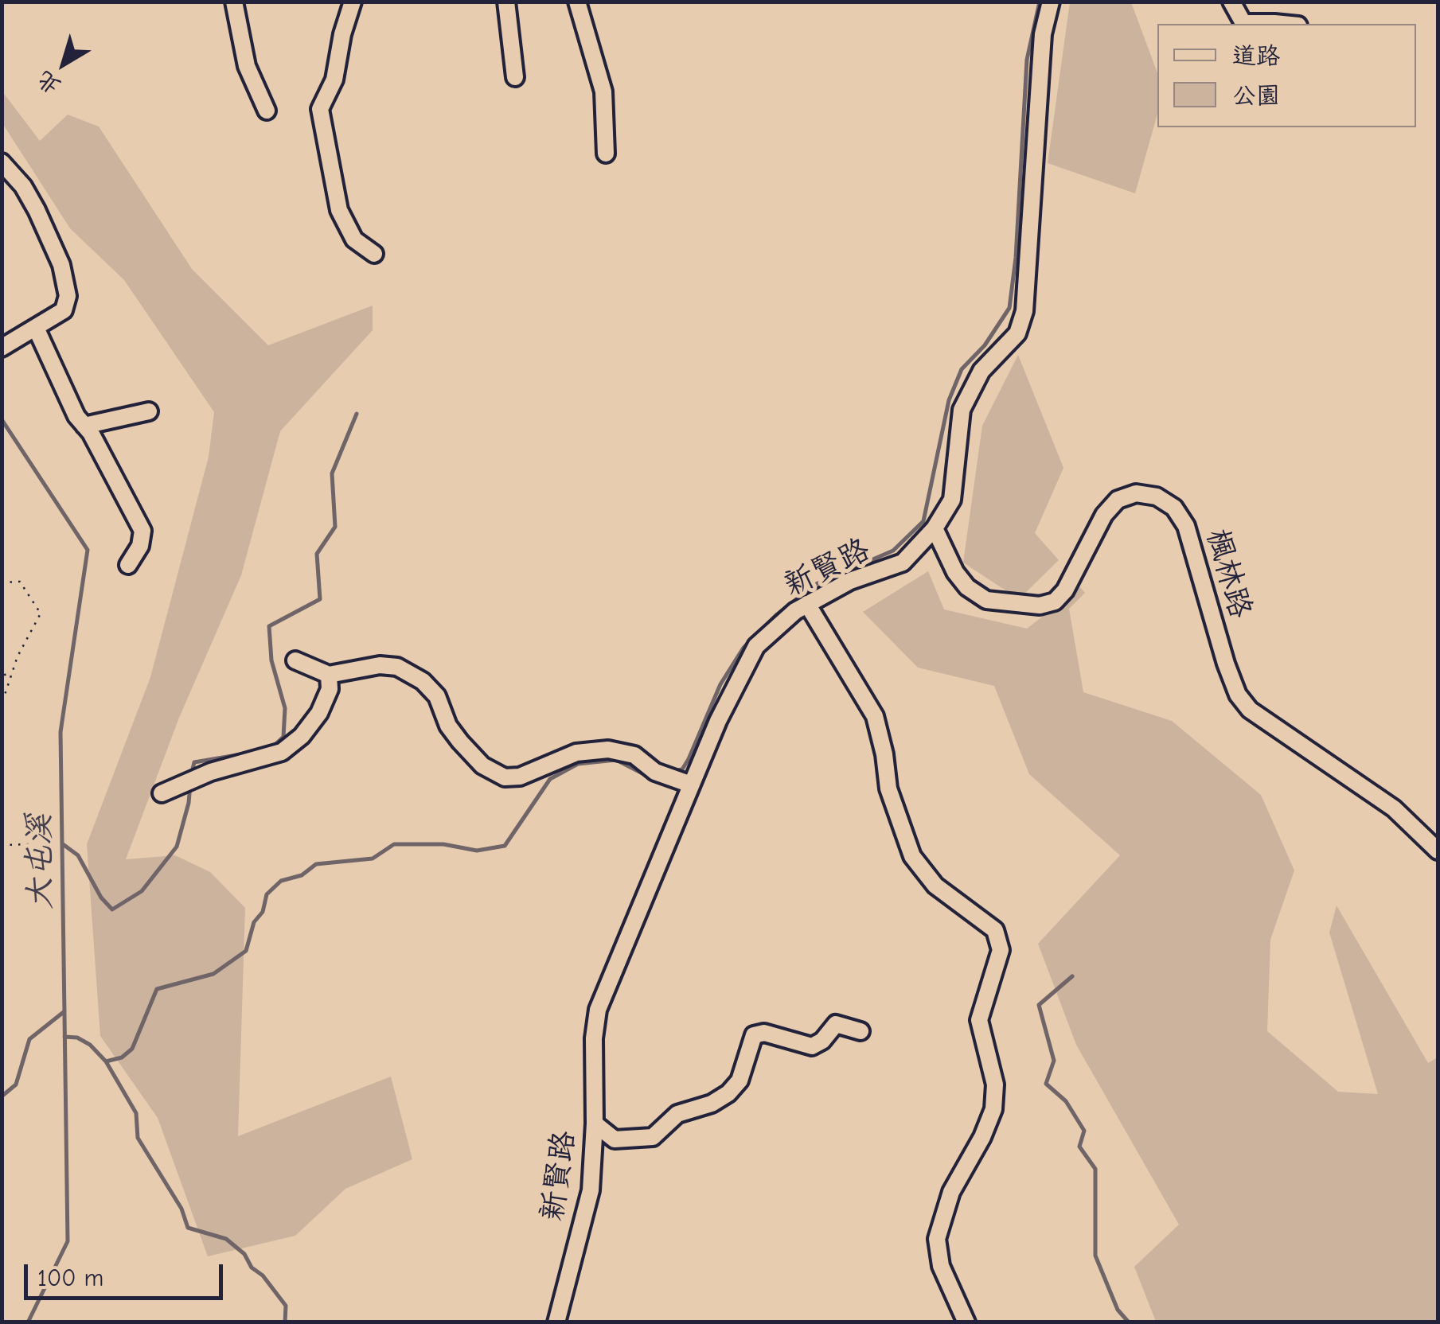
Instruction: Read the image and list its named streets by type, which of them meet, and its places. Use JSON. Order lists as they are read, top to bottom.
{
  "streets": {
    "street": ["新賢路", "楓林路"]
  },
  "crossings": [
    ["新賢路", "楓林路"]
  ],
  "water": ["大屯溪"],
  "legend": ["道路", "公園"],
  "scale_bar": "100 m",
  "north": "bottom left"
}
